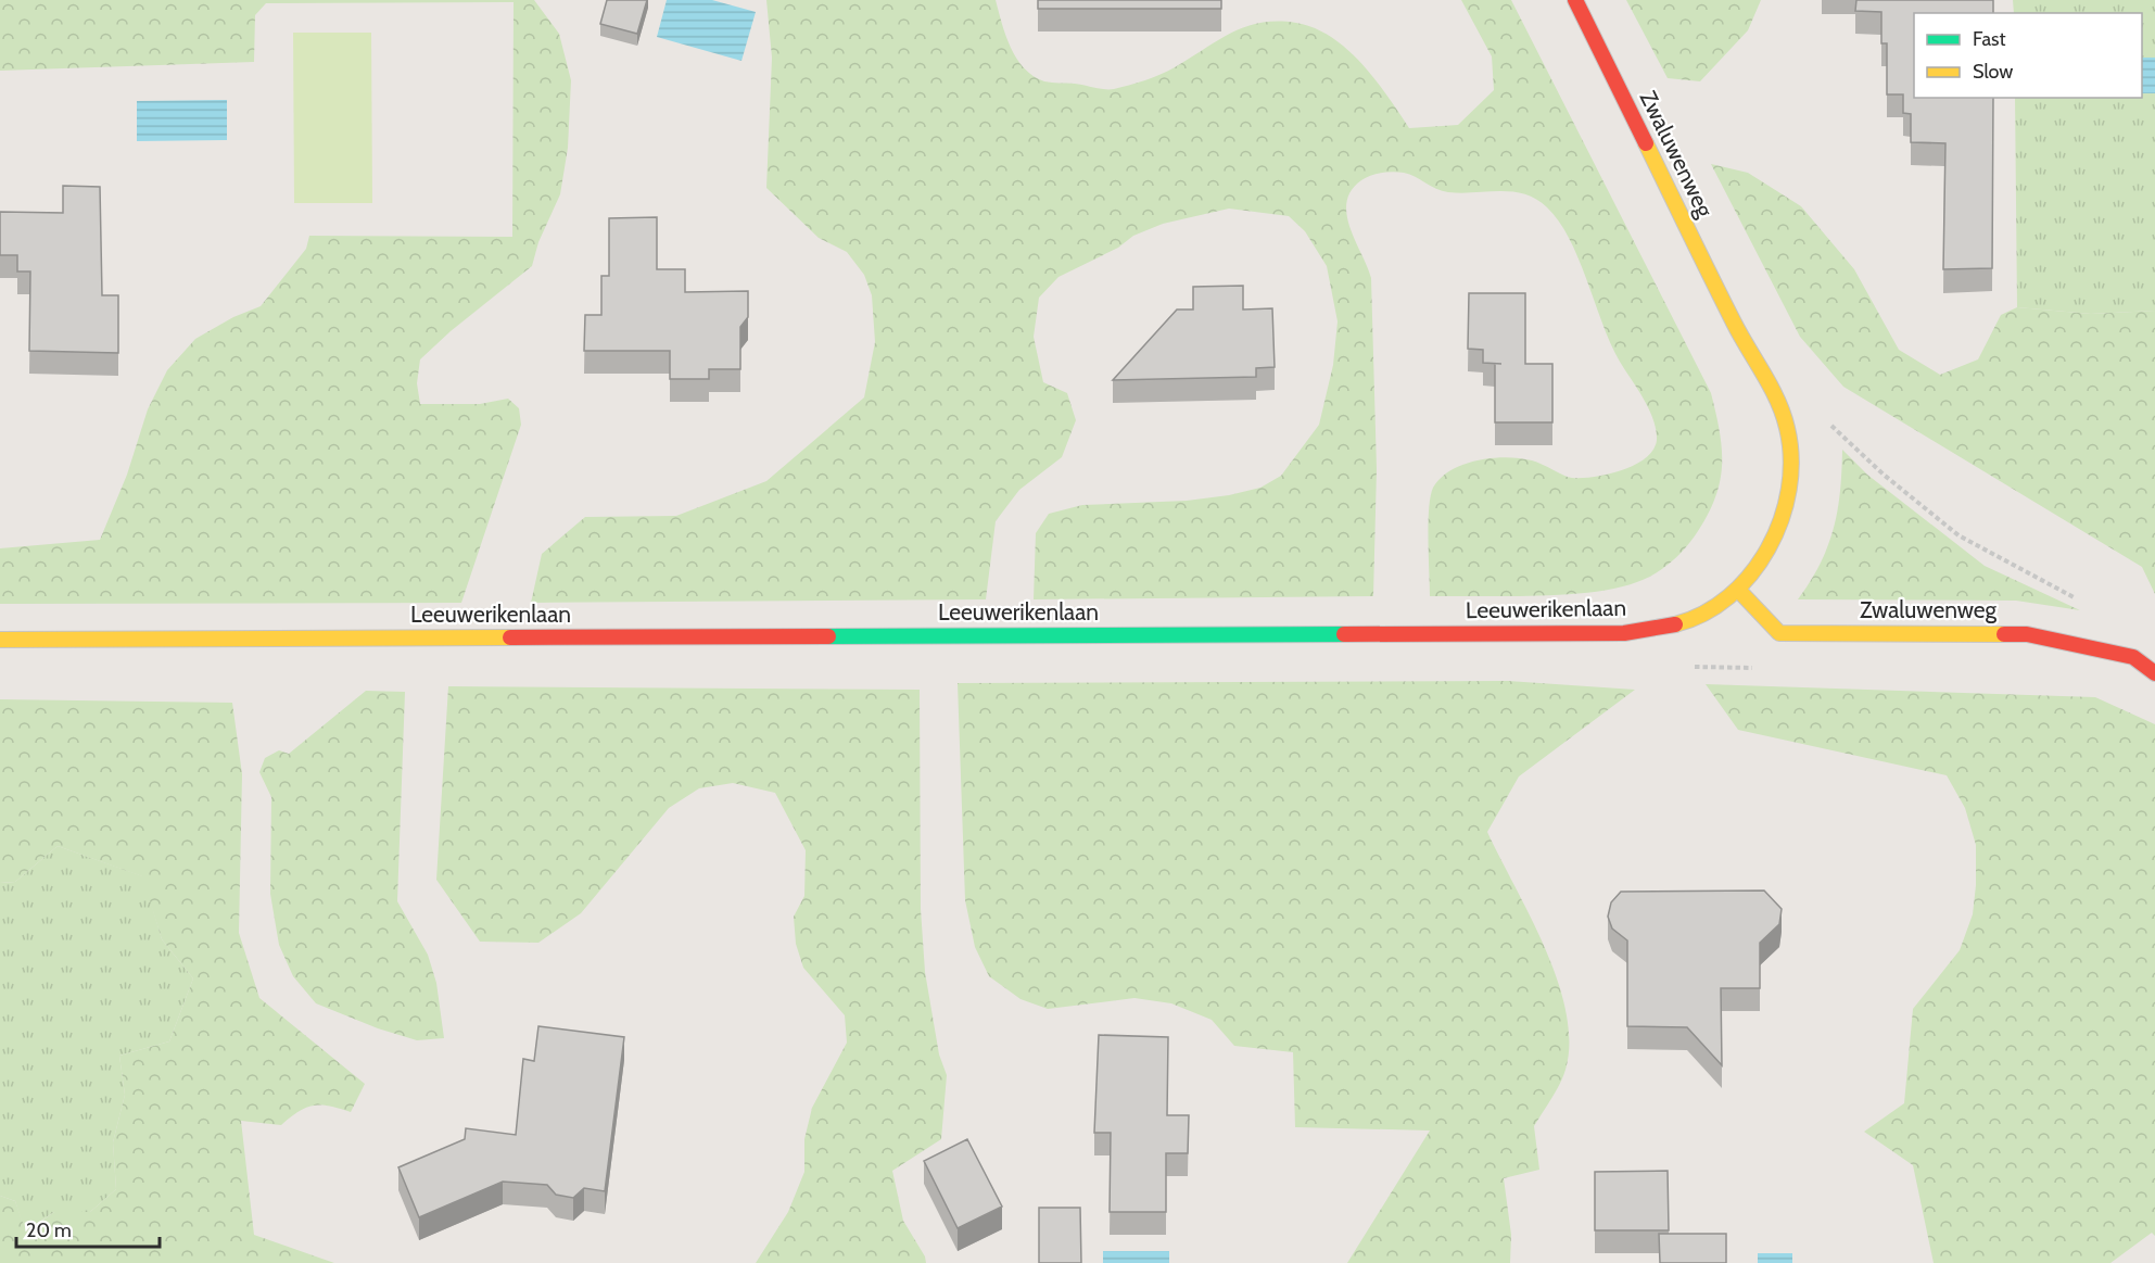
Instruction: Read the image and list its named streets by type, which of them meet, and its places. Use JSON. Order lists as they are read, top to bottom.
{
  "streets": {
    "street": ["Zwaluwenweg", "Leeuwerikenlaan"]
  },
  "crossings": [
    ["Zwaluwenweg", "Leeuwerikenlaan"]
  ],
  "legend": ["Fast", "Slow"],
  "scale_bar": "20 m"
}
